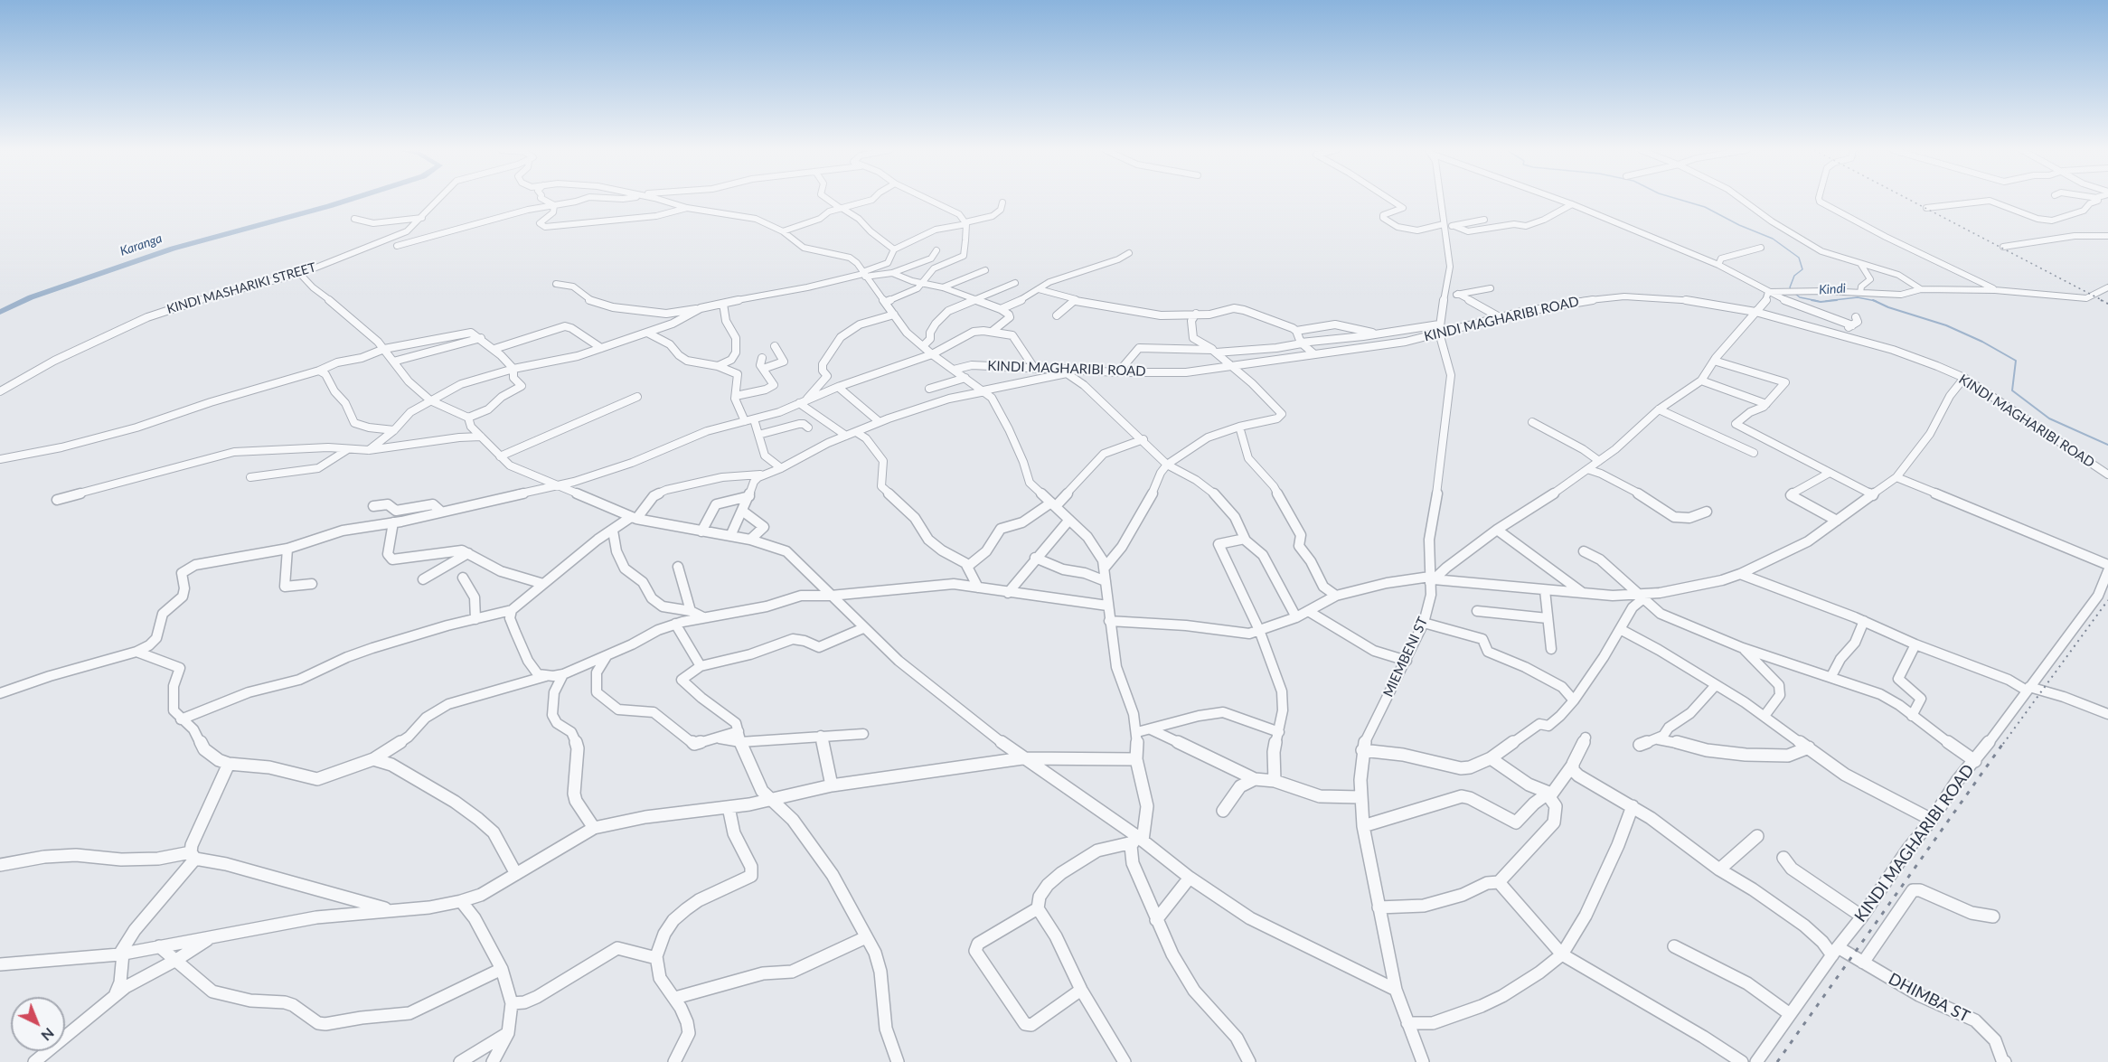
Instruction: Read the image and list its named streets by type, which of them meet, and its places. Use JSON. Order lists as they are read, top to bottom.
{
  "streets": {
    "street": [
      "KINDI MASHARIKI STREET",
      "KINDI MAGHARIBI ROAD",
      "MIEMBENI ST",
      "DHIMBA ST"
    ]
  },
  "crossings": [
    ["KINDI MAGHARIBI ROAD", "MIEMBENI ST"],
    ["KINDI MAGHARIBI ROAD", "DHIMBA ST"]
  ],
  "water": ["Karanga", "Kindi"],
  "north": "bottom right"
}
